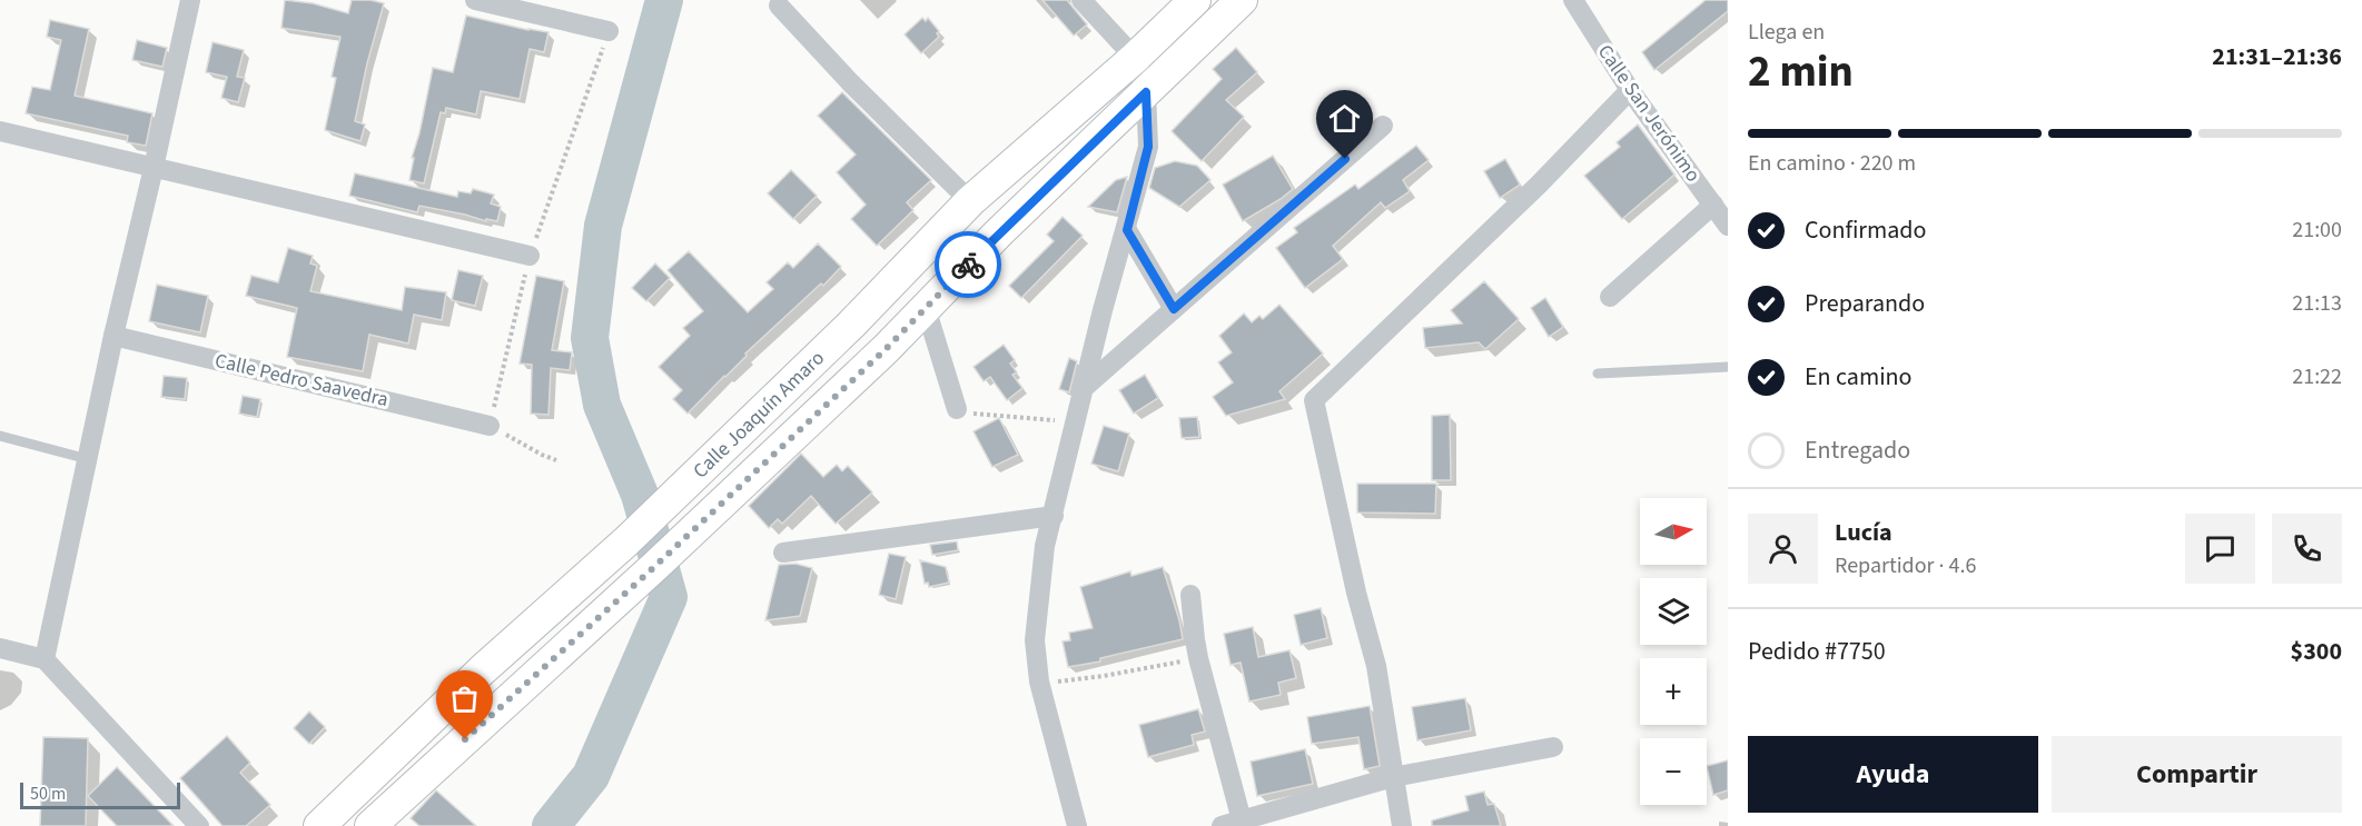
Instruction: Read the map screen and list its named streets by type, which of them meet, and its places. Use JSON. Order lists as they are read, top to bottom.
{
  "streets": {
    "main road": ["Calle Joaquín Amaro"],
    "street": ["Calle San Jerónimo", "Calle Pedro Saavedra"]
  },
  "scale_bar": "50 m",
  "north": "right",
  "page": {
    "heading": ["2 min", "Llega en", "21:31–21:36"],
    "panel": [
      "Lucía",
      "Repartidor · 4.6",
      "Pedido #7750",
      "$300"
    ],
    "bar": "En camino · 220 m",
    "list": [
      ["Confirmado", "21:00"],
      ["Preparando", "21:13"],
      ["En camino", "21:22"],
      "Entregado"
    ],
    "map_buttons": ["+", "−"],
    "buttons": ["Ayuda", "Compartir"],
    "scale": "50 m"
  }
}
